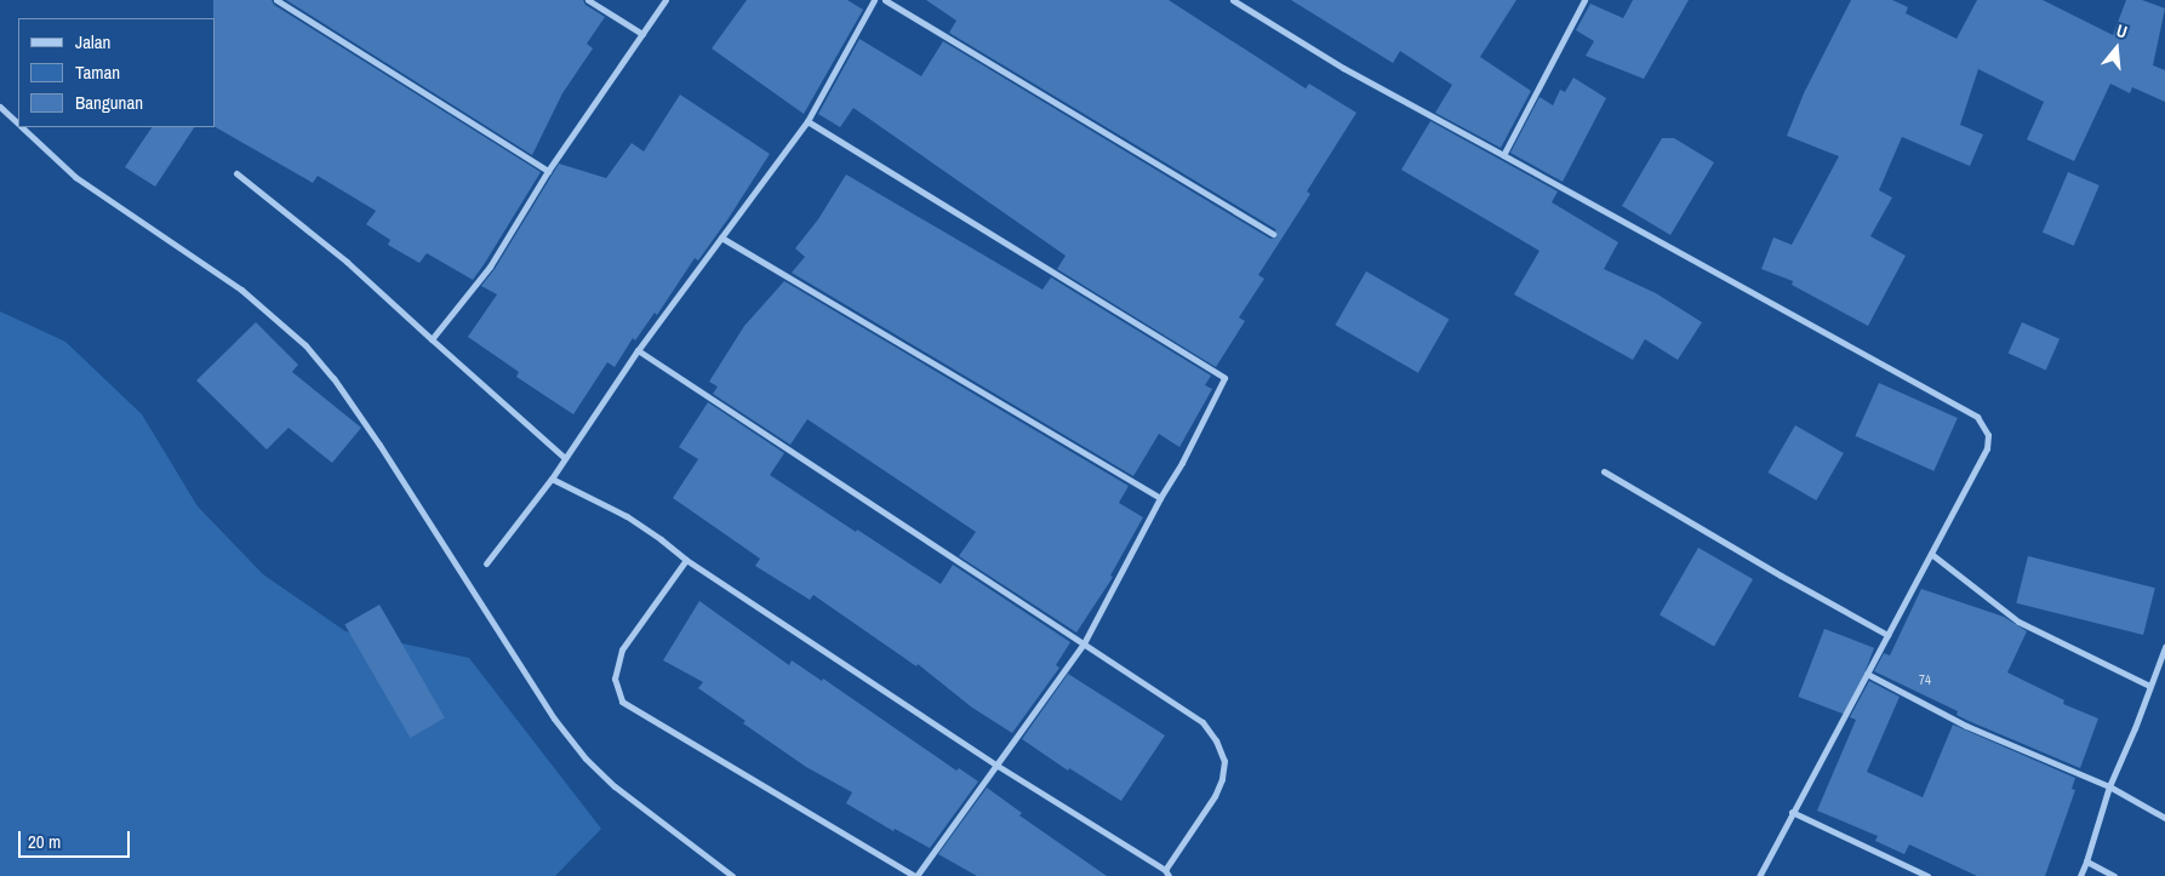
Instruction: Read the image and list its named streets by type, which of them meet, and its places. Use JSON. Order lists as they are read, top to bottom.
{
  "house_numbers": ["74"],
  "legend": ["Jalan", "Taman", "Bangunan"],
  "scale_bar": "20 m",
  "north": "top"
}
